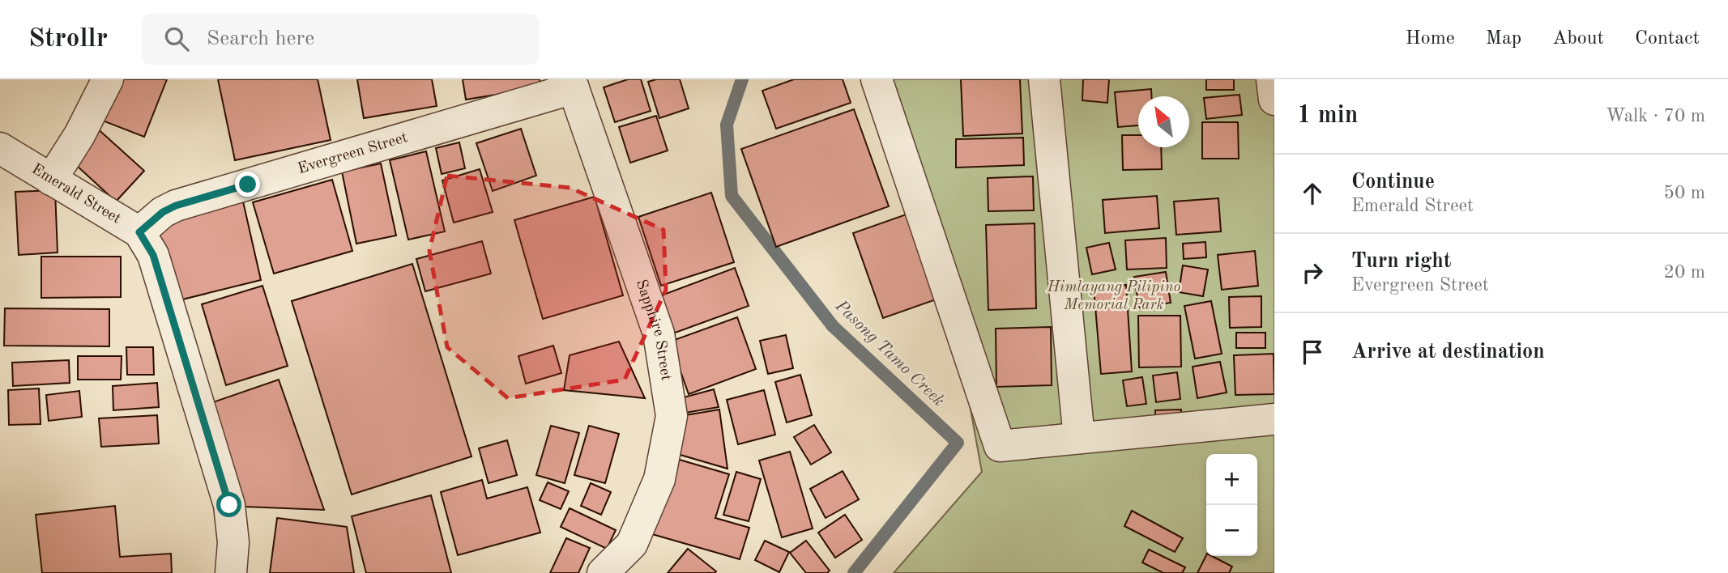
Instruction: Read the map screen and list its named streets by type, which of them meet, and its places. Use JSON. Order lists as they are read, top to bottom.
{
  "streets": {
    "street": ["Evergreen Street", "Emerald Street", "Sapphire Street"]
  },
  "crossings": [
    ["Evergreen Street", "Emerald Street"],
    ["Evergreen Street", "Sapphire Street"]
  ],
  "water": ["Pasong Tamo Creek"],
  "parks": ["Himlayang Pilipino Memorial Park"],
  "north": "top left",
  "page": {
    "header": "Strollr",
    "search": "Search here",
    "nav": [
      "Home",
      "Map",
      "About",
      "Contact"
    ],
    "heading": ["1 min", "Walk · 70 m"],
    "list": [
      ["Continue", "Emerald Street", "50 m"],
      ["Turn right", "Evergreen Street", "20 m"],
      "Arrive at destination"
    ],
    "map_buttons": ["+", "−"]
  }
}
